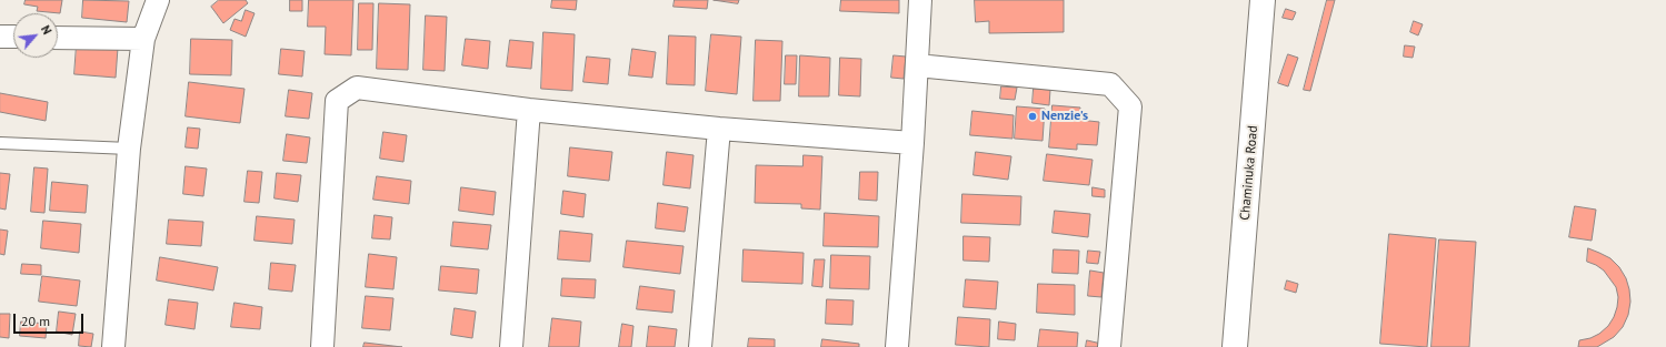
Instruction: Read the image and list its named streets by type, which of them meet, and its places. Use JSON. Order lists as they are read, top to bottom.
{
  "streets": {
    "main road": ["Chaminuka Road"]
  },
  "places": ["Nenzie's"],
  "scale_bar": "20 m",
  "north": "top right"
}
